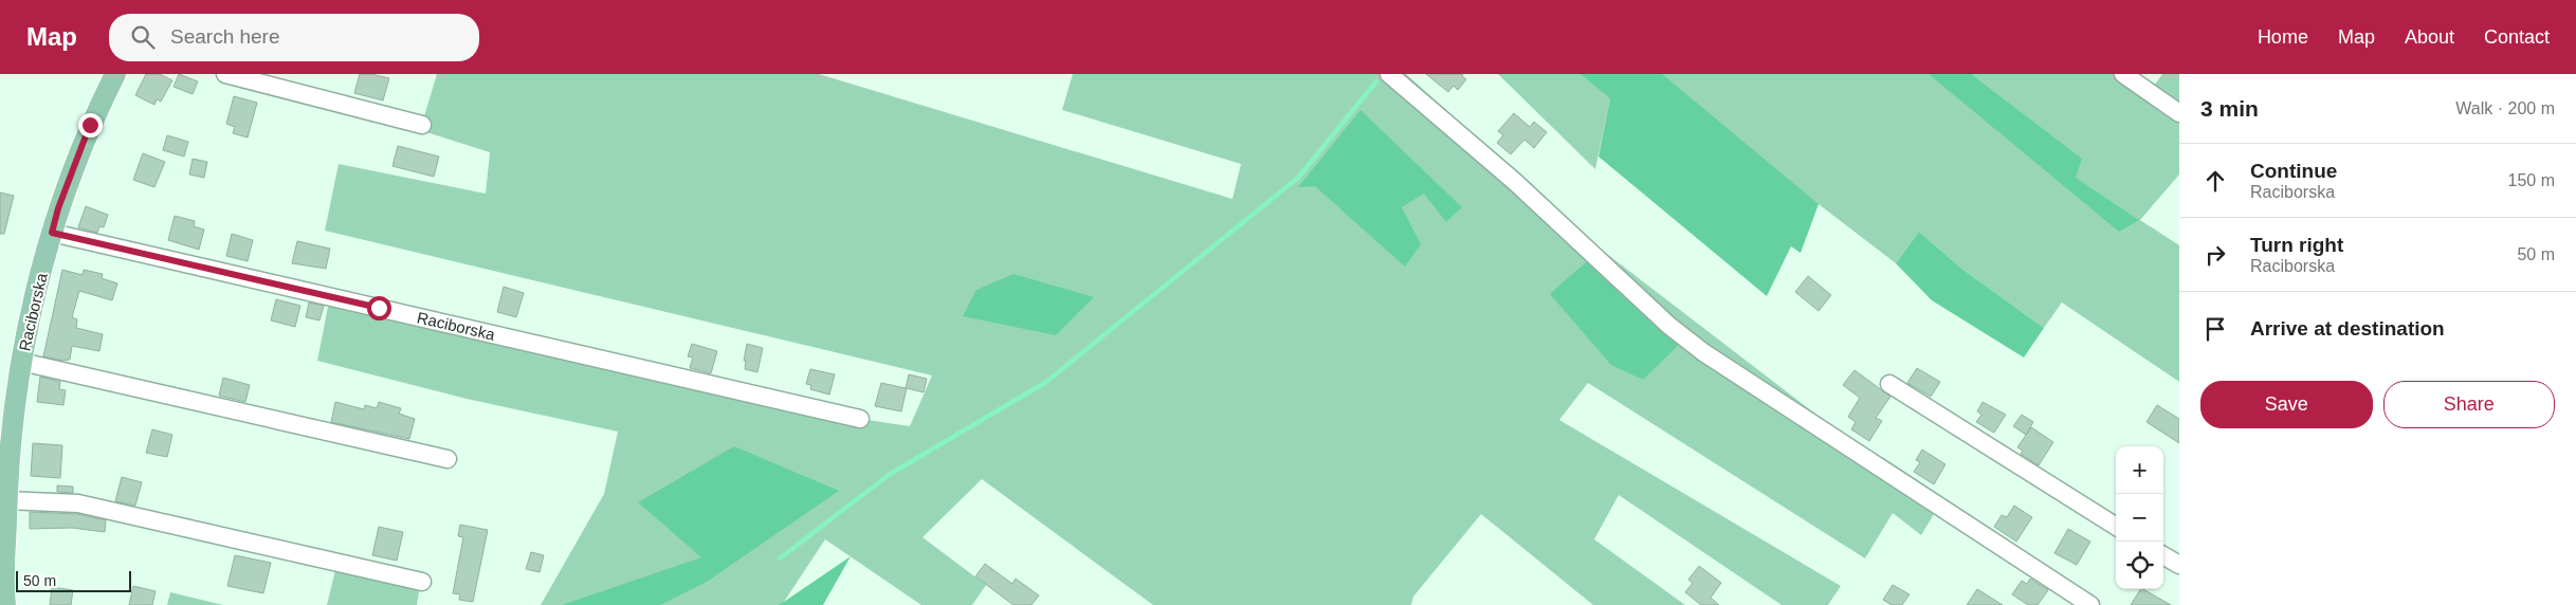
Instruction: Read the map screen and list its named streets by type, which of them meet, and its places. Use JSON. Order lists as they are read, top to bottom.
{
  "streets": {
    "main road": ["Raciborska"]
  },
  "scale_bar": "50 m",
  "page": {
    "header": "Map",
    "search": "Search here",
    "nav": [
      "Home",
      "Map",
      "About",
      "Contact"
    ],
    "heading": ["3 min", "Walk · 200 m"],
    "list": [
      ["Continue", "Raciborska", "150 m"],
      ["Turn right", "Raciborska", "50 m"],
      "Arrive at destination"
    ],
    "buttons": ["Save", "Share"],
    "map_buttons": ["+", "−"],
    "scale": "50 m"
  }
}
